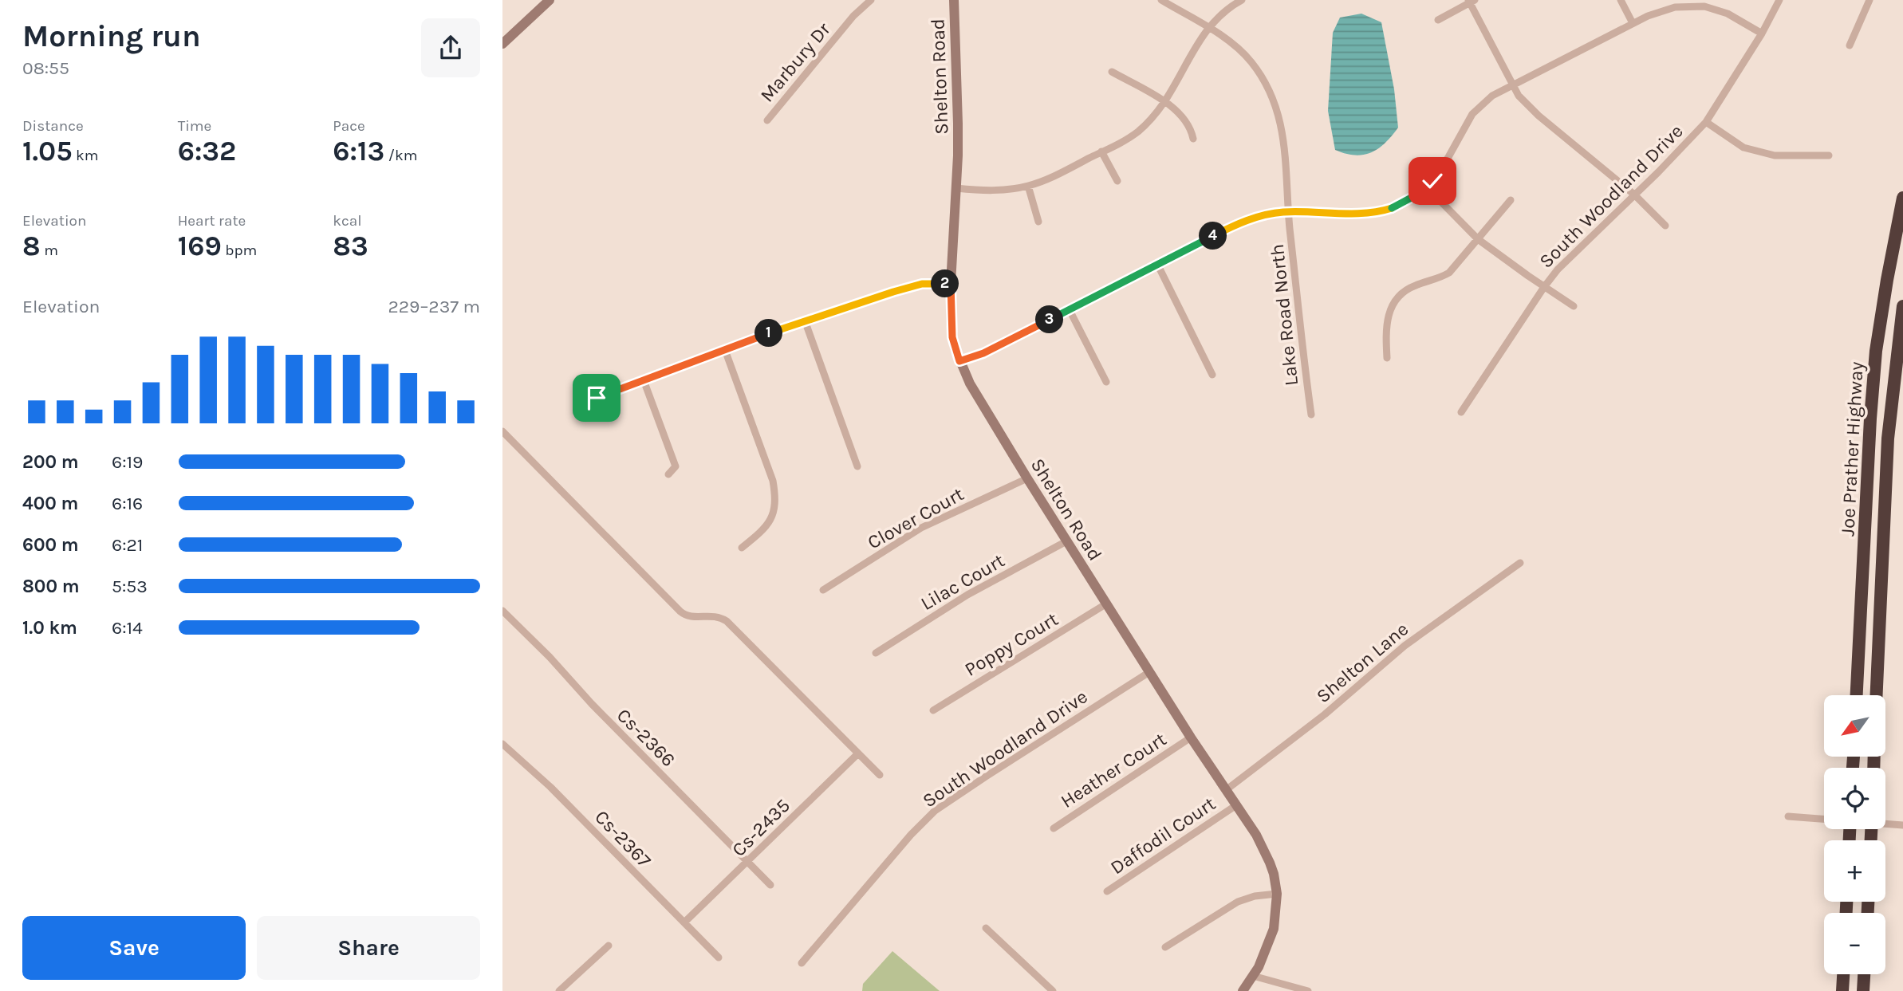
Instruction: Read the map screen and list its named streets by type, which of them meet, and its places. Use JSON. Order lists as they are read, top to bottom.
{
  "streets": {
    "highway": ["Joe Prather Highway"],
    "street": [
      "Marbury Dr",
      "Shelton Road",
      "South Woodland Drive",
      "Lake Road North",
      "Clover Court",
      "Lilac Court",
      "Poppy Court",
      "Shelton Lane",
      "Cs-2366",
      "Heather Court",
      "Cs-2435",
      "Daffodil Court",
      "Cs-2367"
    ]
  },
  "crossings": [
    ["Shelton Road", "South Woodland Drive"],
    ["Shelton Road", "Clover Court"],
    ["Shelton Road", "Lilac Court"],
    ["Shelton Road", "Poppy Court"],
    ["Shelton Road", "Shelton Lane"],
    ["Shelton Road", "Heather Court"],
    ["Shelton Road", "Daffodil Court"],
    ["Cs-2366", "Cs-2435"],
    ["Cs-2435", "Cs-2367"]
  ],
  "north": "bottom left",
  "page": {
    "heading": ["Morning run", "08:55"],
    "stats": [
      ["Distance", "1.05 km"],
      ["Time", "6:32"],
      ["Pace", "6:13 /km"],
      ["Elevation", "8 m"],
      ["Heart rate", "169 bpm"],
      ["kcal", "83"]
    ],
    "pins": [
      "4",
      "2",
      "3",
      "1"
    ],
    "chart": ["Elevation", "229–237 m"],
    "list": [
      {
        "name": "200 m",
        "note": "6:19"
      },
      {
        "name": "400 m",
        "note": "6:16"
      },
      {
        "name": "600 m",
        "note": "6:21"
      },
      {
        "name": "800 m",
        "note": "5:53"
      },
      {
        "name": "1.0 km",
        "note": "6:14"
      }
    ],
    "map_buttons": ["+", "−"],
    "buttons": ["Save", "Share"]
  }
}
